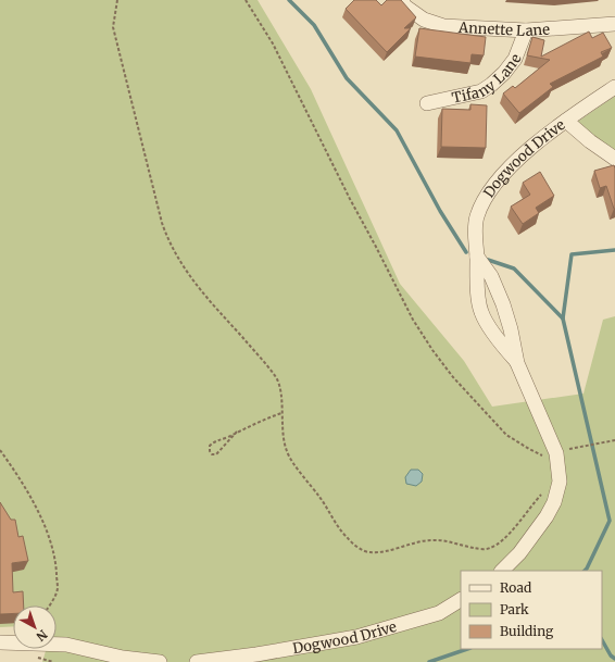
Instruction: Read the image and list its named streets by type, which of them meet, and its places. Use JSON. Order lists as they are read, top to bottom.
{
  "streets": {
    "street": ["Annette Lane", "Tifany Lane", "Dogwood Drive"]
  },
  "crossings": [
    ["Annette Lane", "Tifany Lane"]
  ],
  "legend": ["Road", "Park", "Building"],
  "north": "bottom right"
}
